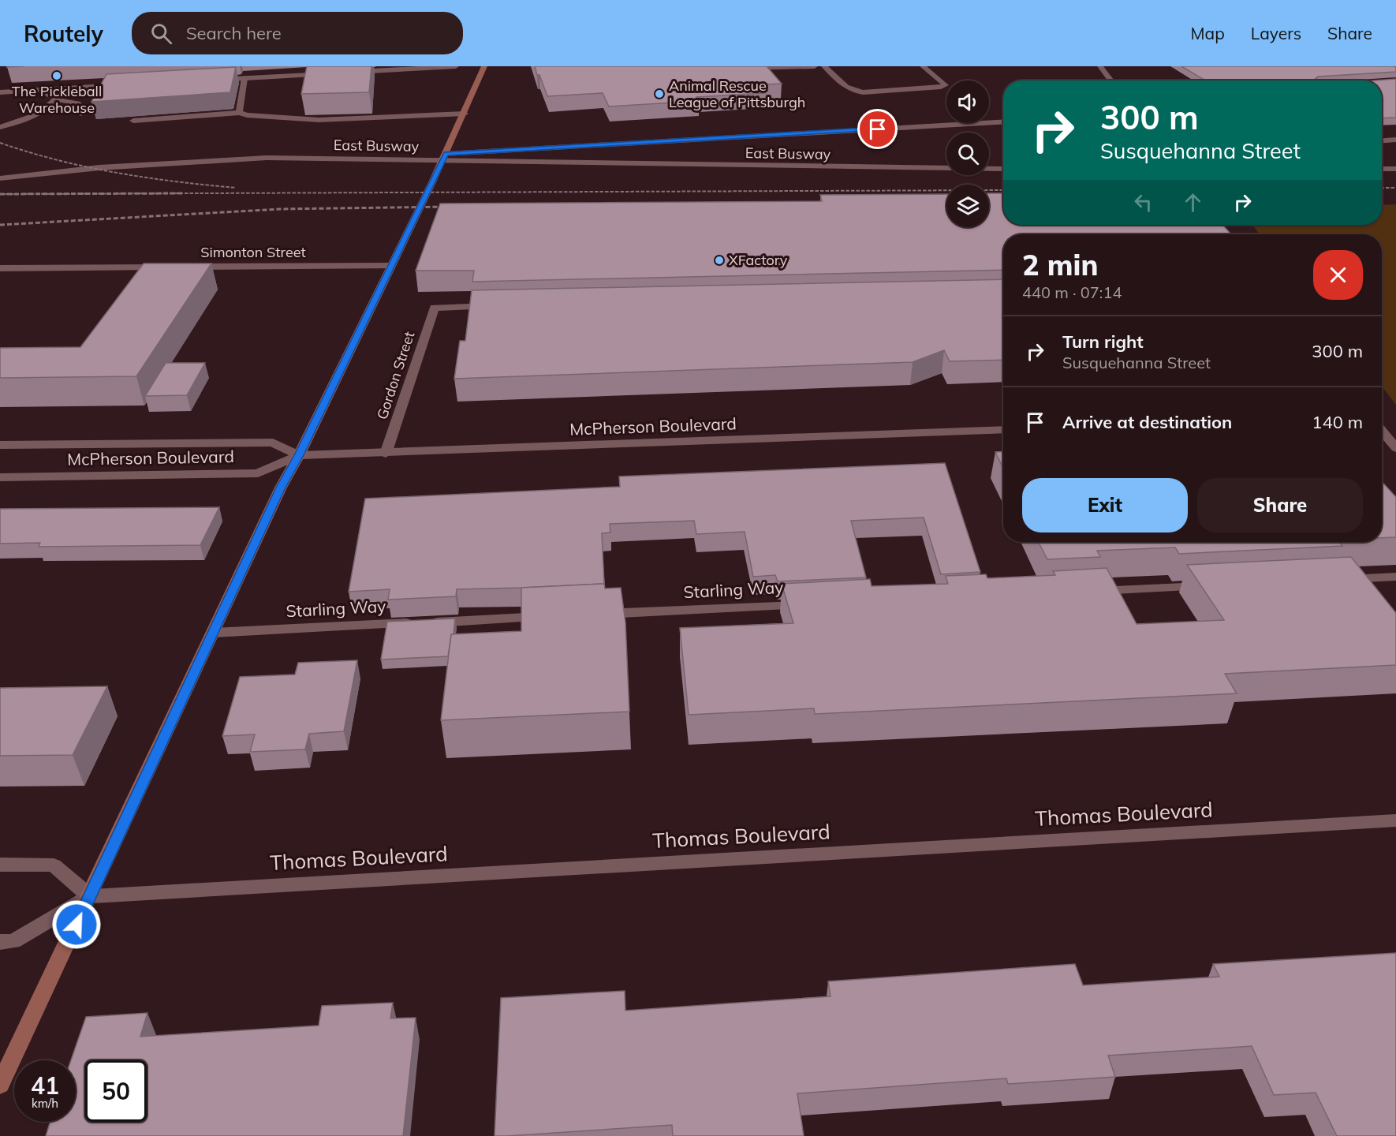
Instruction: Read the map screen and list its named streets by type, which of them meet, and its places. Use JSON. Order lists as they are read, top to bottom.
{
  "streets": {
    "street": [
      "East Busway",
      "Simonton Street",
      "Gordon Street",
      "McPherson Boulevard",
      "Starling Way",
      "Thomas Boulevard"
    ]
  },
  "crossings": [
    ["Gordon Street", "McPherson Boulevard"]
  ],
  "places": ["The Pickleball Warehouse", "Animal Rescue League of Pittsburgh", "XFactory"],
  "page": {
    "header": "Routely",
    "search": "Search here",
    "nav": ["Map", "Layers", "Share"],
    "turn": ["300 m", "Susquehanna Street"],
    "heading": ["2 min", "440 m · 07:14"],
    "list": [
      {
        "name": "Turn right",
        "note": "Susquehanna Street",
        "value": "300 m"
      },
      {
        "name": "Arrive at destination",
        "value": "140 m"
      }
    ],
    "buttons": ["Exit", "Share"],
    "speed": "41 km/h",
    "limit": "50"
  }
}
